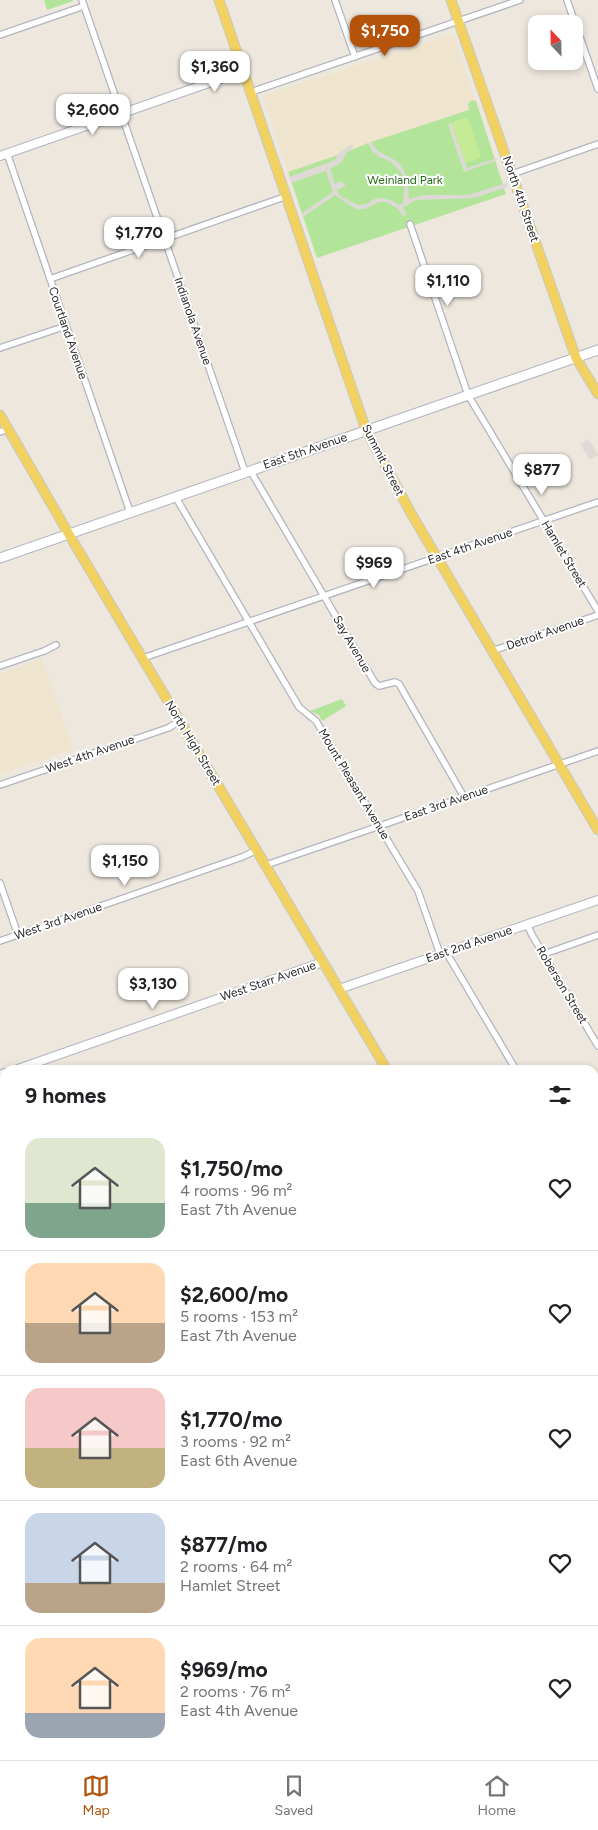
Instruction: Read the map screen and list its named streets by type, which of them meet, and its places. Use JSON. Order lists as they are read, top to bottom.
{
  "streets": {
    "main road": [
      "North 4th Street",
      "East 5th Avenue",
      "Summit Street",
      "North High Street"
    ],
    "street": [
      "Indianola Avenue",
      "Courtland Avenue",
      "East 4th Avenue",
      "Hamlet Street",
      "Detroit Avenue",
      "Say Avenue",
      "West 4th Avenue",
      "Mount Pleasant Avenue",
      "East 3rd Avenue",
      "West 3rd Avenue",
      "East 2nd Avenue",
      "West Starr Avenue",
      "Roberson Street"
    ]
  },
  "crossings": [
    ["North 4th Street", "East 5th Avenue"],
    ["Indianola Avenue", "East 5th Avenue"],
    ["Indianola Avenue", "Say Avenue"],
    ["Courtland Avenue", "East 5th Avenue"],
    ["East 5th Avenue", "Summit Street"],
    ["East 5th Avenue", "Hamlet Street"],
    ["East 5th Avenue", "Say Avenue"],
    ["East 5th Avenue", "North High Street"],
    ["East 5th Avenue", "Mount Pleasant Avenue"],
    ["Summit Street", "East 4th Avenue"],
    ["Summit Street", "Detroit Avenue"],
    ["Summit Street", "East 3rd Avenue"],
    ["East 4th Avenue", "Hamlet Street"],
    ["East 4th Avenue", "Say Avenue"],
    ["East 4th Avenue", "North High Street"],
    ["East 4th Avenue", "Mount Pleasant Avenue"],
    ["Say Avenue", "East 3rd Avenue"],
    ["North High Street", "West 4th Avenue"],
    ["North High Street", "East 3rd Avenue"],
    ["North High Street", "West 3rd Avenue"],
    ["North High Street", "East 2nd Avenue"],
    ["North High Street", "West Starr Avenue"],
    ["Mount Pleasant Avenue", "East 3rd Avenue"],
    ["Mount Pleasant Avenue", "East 2nd Avenue"],
    ["East 2nd Avenue", "Roberson Street"]
  ],
  "parks": ["Weinland Park"],
  "north": "top",
  "page": {
    "price": [
      "$1,750",
      "$1,360",
      "$2,600",
      "$1,770",
      "$1,110",
      "$877",
      "$969",
      "$1,150",
      "$3,130"
    ],
    "heading": "9 homes",
    "list": [
      {
        "name": "$1,750/mo",
        "note": "4 rooms · 96 m² · East 7th Avenue"
      },
      {
        "name": "$2,600/mo",
        "note": "5 rooms · 153 m² · East 7th Avenue"
      },
      {
        "name": "$1,770/mo",
        "note": "3 rooms · 92 m² · East 6th Avenue"
      },
      {
        "name": "$877/mo",
        "note": "2 rooms · 64 m² · Hamlet Street"
      },
      {
        "name": "$969/mo",
        "note": "2 rooms · 76 m² · East 4th Avenue"
      }
    ],
    "tabs": ["Map", "Saved", "Home"]
  }
}
